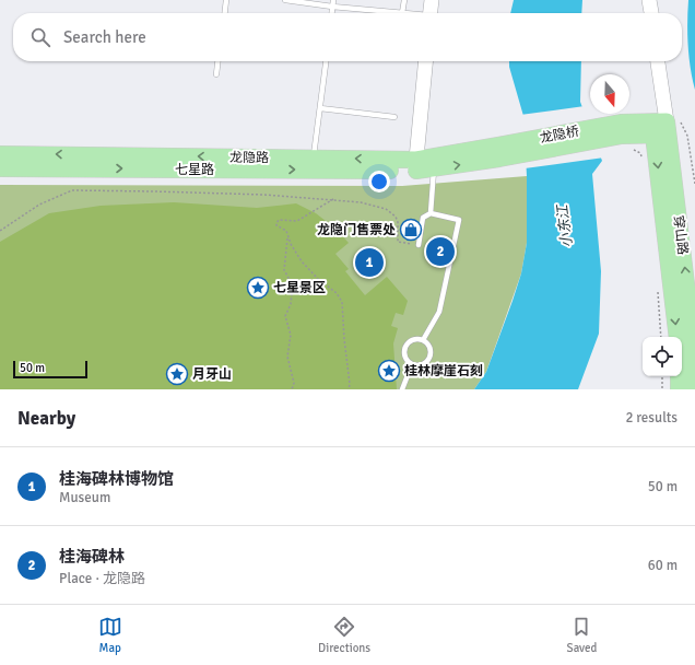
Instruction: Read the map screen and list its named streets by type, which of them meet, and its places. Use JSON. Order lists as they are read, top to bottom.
{
  "streets": {
    "main road": [
      "龙隐桥",
      "龙隐路",
      "七星路",
      "穿山路"
    ]
  },
  "crossings": [
    ["龙隐桥", "龙隐路"],
    ["龙隐桥", "穿山路"],
    ["龙隐路", "七星路"]
  ],
  "one_way": ["七星路"],
  "water": ["小东江"],
  "places": {
    "shop": ["龙隐门售票处"],
    "place": ["七星景区", "桂林摩崖石刻", "月牙山"]
  },
  "scale_bar": "50 m",
  "north": "bottom",
  "page": {
    "search": "Search here",
    "pins": ["2", "1"],
    "scale": "50 m",
    "heading": ["Nearby", "2 results"],
    "list": [
      {
        "mark": "1",
        "name": "桂海碑林博物馆",
        "note": "Museum",
        "value": "50 m"
      },
      {
        "mark": "2",
        "name": "桂海碑林",
        "note": "Place · 龙隐路",
        "value": "60 m"
      }
    ],
    "nav": ["Map", "Directions", "Saved"]
  }
}
